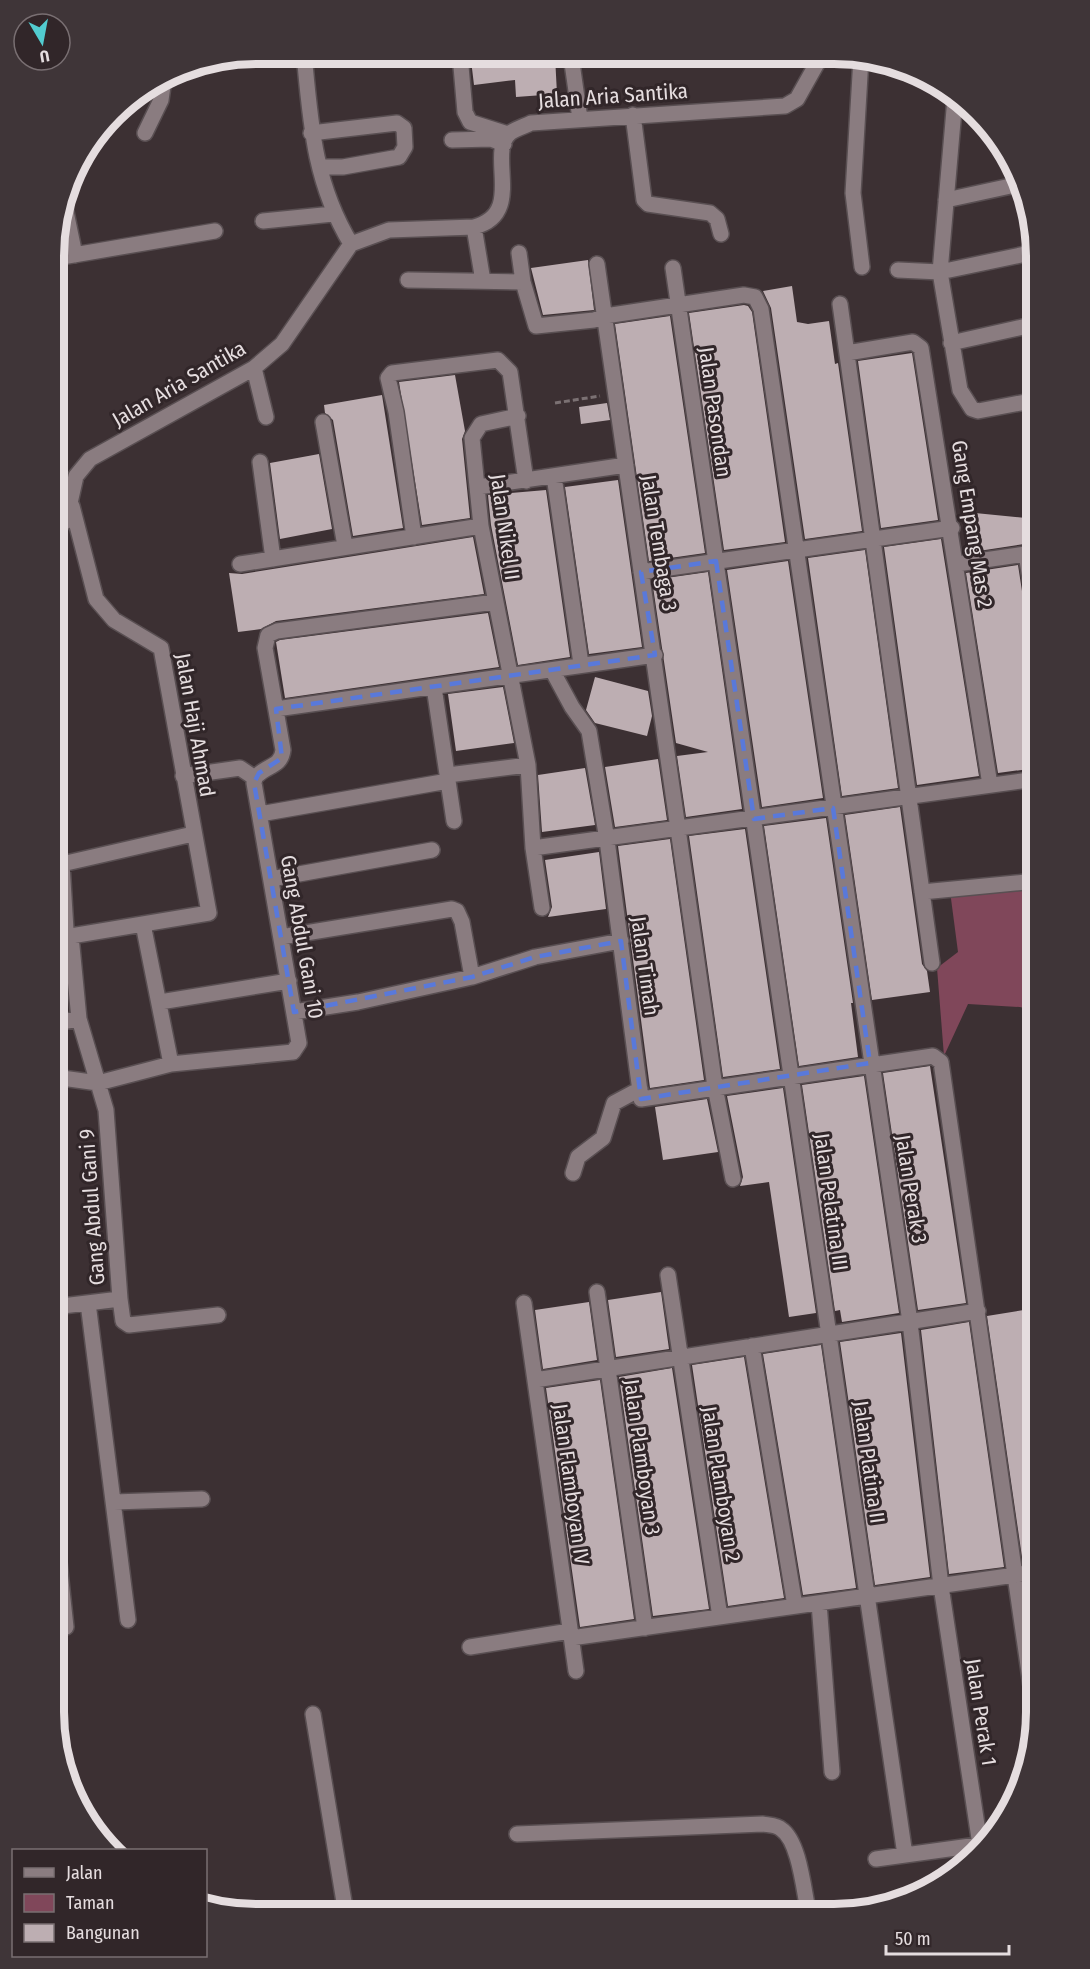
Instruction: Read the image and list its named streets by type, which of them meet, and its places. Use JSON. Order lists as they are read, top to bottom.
{
  "streets": {
    "street": [
      "Jalan Aria Santika",
      "Jalan Pasondan",
      "Gang Empang Mas 2",
      "Jalan Nikel II",
      "Jalan Tembaga 3",
      "Jalan Haji Ahmad",
      "Gang Abdul Gani 10",
      "Jalan Timah",
      "Jalan Perak 3",
      "Jalan Pelatina III",
      "Gang Abdul Gani 9",
      "Jalan Plamboyan 3",
      "Jalan Platina II",
      "Jalan Flamboyan IV",
      "Jalan Plamboyan 2",
      "Jalan Perak 1"
    ]
  },
  "crossings": [
    ["Jalan Aria Santika", "Jalan Haji Ahmad"],
    ["Jalan Pasondan", "Jalan Perak 3"],
    ["Jalan Pasondan", "Jalan Pelatina III"],
    ["Jalan Perak 3", "Jalan Perak 1"],
    ["Jalan Pelatina III", "Jalan Platina II"]
  ],
  "legend": ["Jalan", "Taman", "Bangunan"],
  "scale_bar": "50 m",
  "north": "bottom"
}
